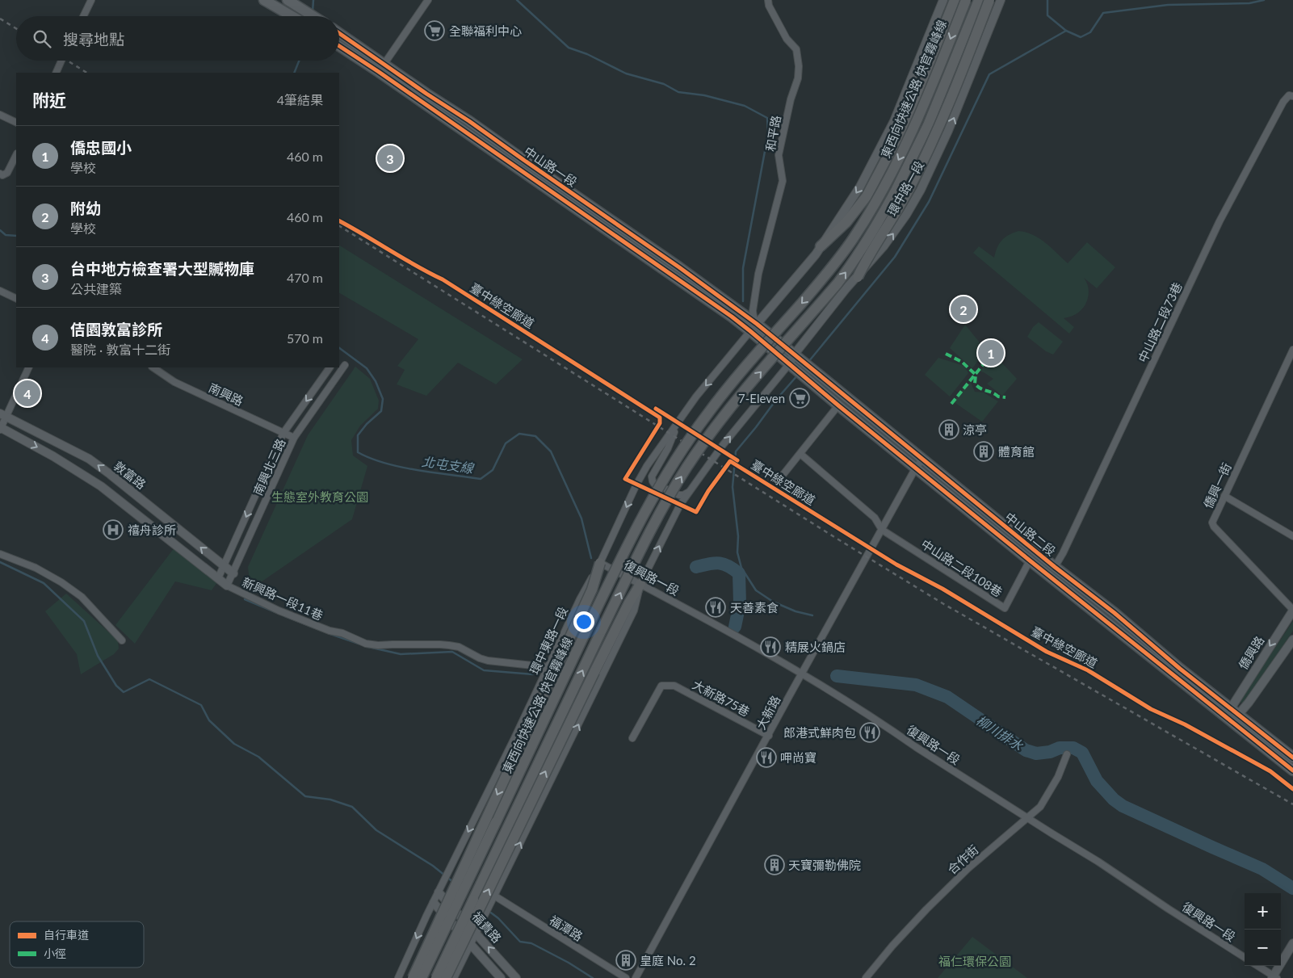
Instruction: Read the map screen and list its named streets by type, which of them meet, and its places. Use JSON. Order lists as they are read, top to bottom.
{
  "streets": {
    "highway": ["東西向快速公路 快官霧峰線"],
    "main road": ["中山路一段", "中山路二段"],
    "street": [
      "和平路",
      "環中路一段",
      "中山路二段73巷",
      "南興路",
      "南興北三路",
      "敦富路",
      "僑興一街",
      "中山路二段108巷",
      "復興路一段",
      "新興路一段11巷",
      "環中東路一段",
      "僑興路",
      "大新路75巷",
      "大新路",
      "合作街",
      "福貴路",
      "福潭路"
    ],
    "cycle path": ["臺中綠空廊道"]
  },
  "crossings": [
    ["和平路", "中山路一段"],
    ["和平路", "中山路二段"],
    ["和平路", "環中東路一段"],
    ["中山路一段", "中山路二段"],
    ["中山路一段", "環中東路一段"],
    ["環中路一段", "中山路二段"],
    ["中山路二段73巷", "中山路二段"],
    ["南興路", "南興北三路"],
    ["南興北三路", "敦富路"],
    ["南興北三路", "新興路一段11巷"],
    ["僑興一街", "僑興路"],
    ["中山路二段", "中山路二段108巷"],
    ["中山路二段", "環中東路一段"],
    ["中山路二段", "僑興路"],
    ["中山路二段", "大新路"],
    ["中山路二段108巷", "大新路"],
    ["復興路一段", "環中東路一段"],
    ["復興路一段", "大新路"],
    ["復興路一段", "合作街"],
    ["新興路一段11巷", "環中東路一段"],
    ["環中東路一段", "福貴路"],
    ["大新路75巷", "大新路"]
  ],
  "water": ["北屯支線", "柳川排水"],
  "parks": ["生態室外教育公園", "福仁環保公園"],
  "places": {
    "supermarket": ["全聯福利中心", "7-Eleven"],
    "building": [
      "涼亭",
      "體育館",
      "天寶彌勒佛院",
      "皇庭 No. 2"
    ],
    "hospital": ["禧舟診所"],
    "restaurant": [
      "天善素食",
      "精展火鍋店",
      "郎港式鮮肉包",
      "呷尚寶"
    ]
  },
  "legend": ["自行車道", "小徑"],
  "page": {
    "search": "搜尋地點",
    "heading": ["附近", "4筆結果"],
    "list": [
      {
        "mark": "1",
        "name": "僑忠國小",
        "note": "學校",
        "value": "460 m"
      },
      {
        "mark": "2",
        "name": "附幼",
        "note": "學校",
        "value": "460 m"
      },
      {
        "mark": "3",
        "name": "台中地方檢查署大型贓物庫",
        "note": "公共建築",
        "value": "470 m"
      },
      {
        "mark": "4",
        "name": "佶園敦富診所",
        "note": "醫院 · 敦富十二街",
        "value": "570 m"
      }
    ],
    "pins": [
      "3",
      "2",
      "1",
      "4"
    ],
    "map_buttons": ["+", "−"]
  }
}
